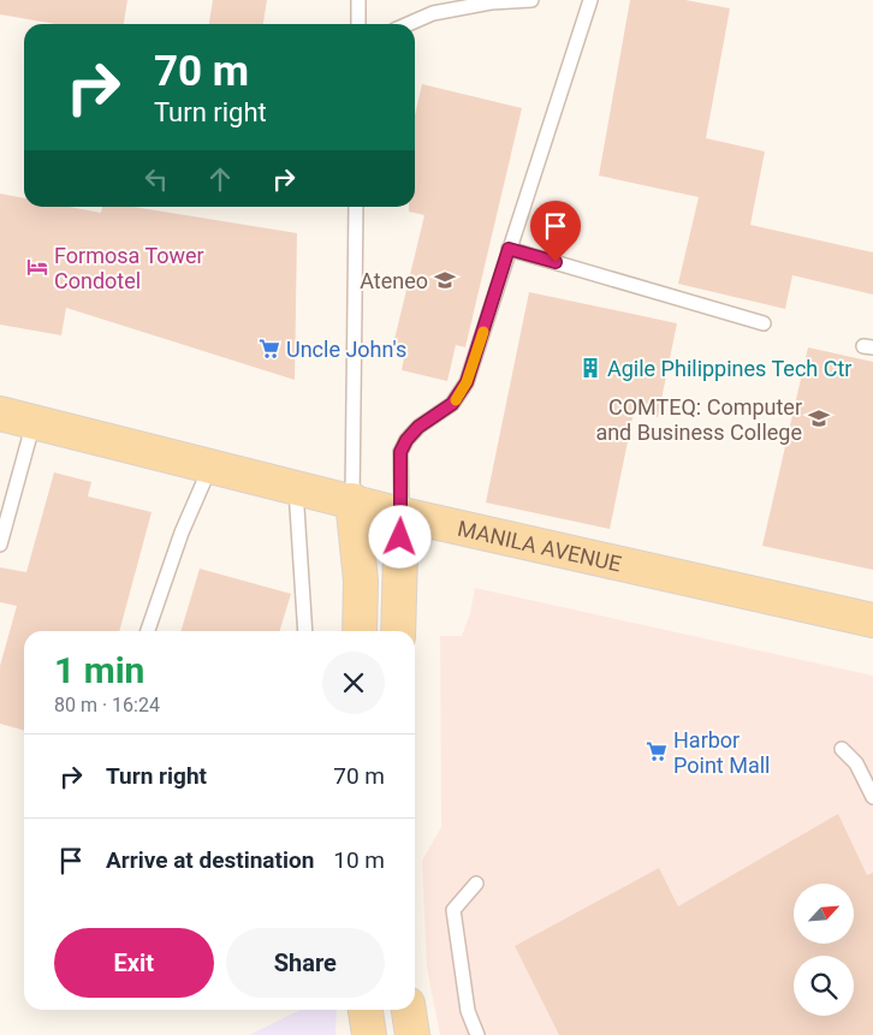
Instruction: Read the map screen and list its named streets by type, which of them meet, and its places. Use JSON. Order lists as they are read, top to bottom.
{
  "streets": {
    "main road": ["MANILA AVENUE"]
  },
  "places": {
    "hotel": ["Formosa Tower Condotel"],
    "school or university": ["Ateneo", "COMTEQ: Computer and Business College"],
    "supermarket": ["Uncle John's", "Harbor Point Mall"],
    "building": ["Agile Philippines Tech Ctr"]
  },
  "north": "top right",
  "page": {
    "turn": ["70 m", "Turn right"],
    "heading": ["1 min", "80 m · 16:24"],
    "list": [
      {
        "name": "Turn right",
        "value": "70 m"
      },
      {
        "name": "Arrive at destination",
        "value": "10 m"
      }
    ],
    "buttons": ["Exit", "Share"]
  }
}
